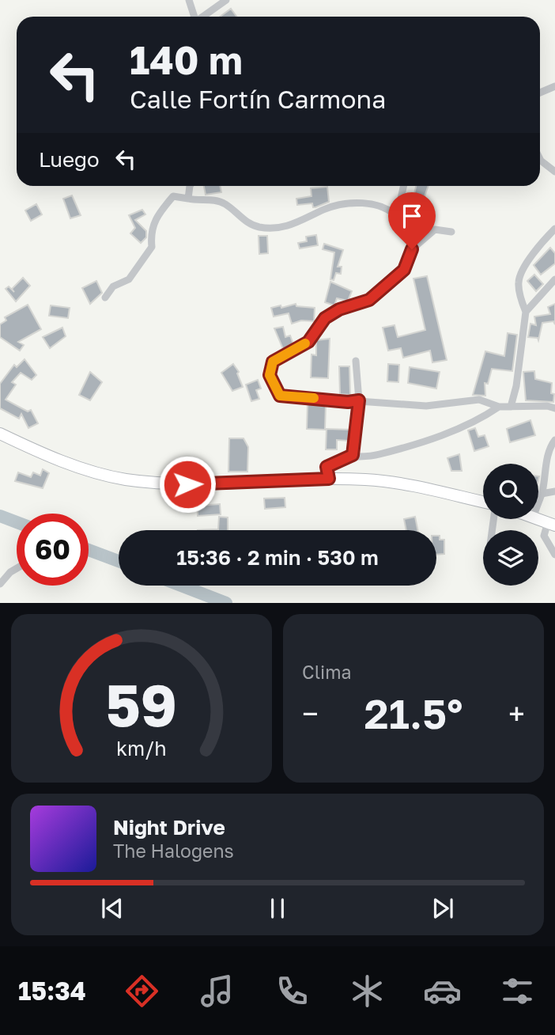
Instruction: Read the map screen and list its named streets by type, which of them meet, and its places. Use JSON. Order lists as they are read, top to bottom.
{
  "page": {
    "turn": ["140 m", "Calle Fortín Carmona"],
    "then": "Luego",
    "limit": "60",
    "trip": "15:36 · 2 min · 530 m",
    "tile": "Clima",
    "heat": ["−", "21.5°", "+"],
    "song": ["Night Drive", "The Halogens"],
    "tabs": "15:34",
    "gauge": ["59", "km/h"]
  }
}
